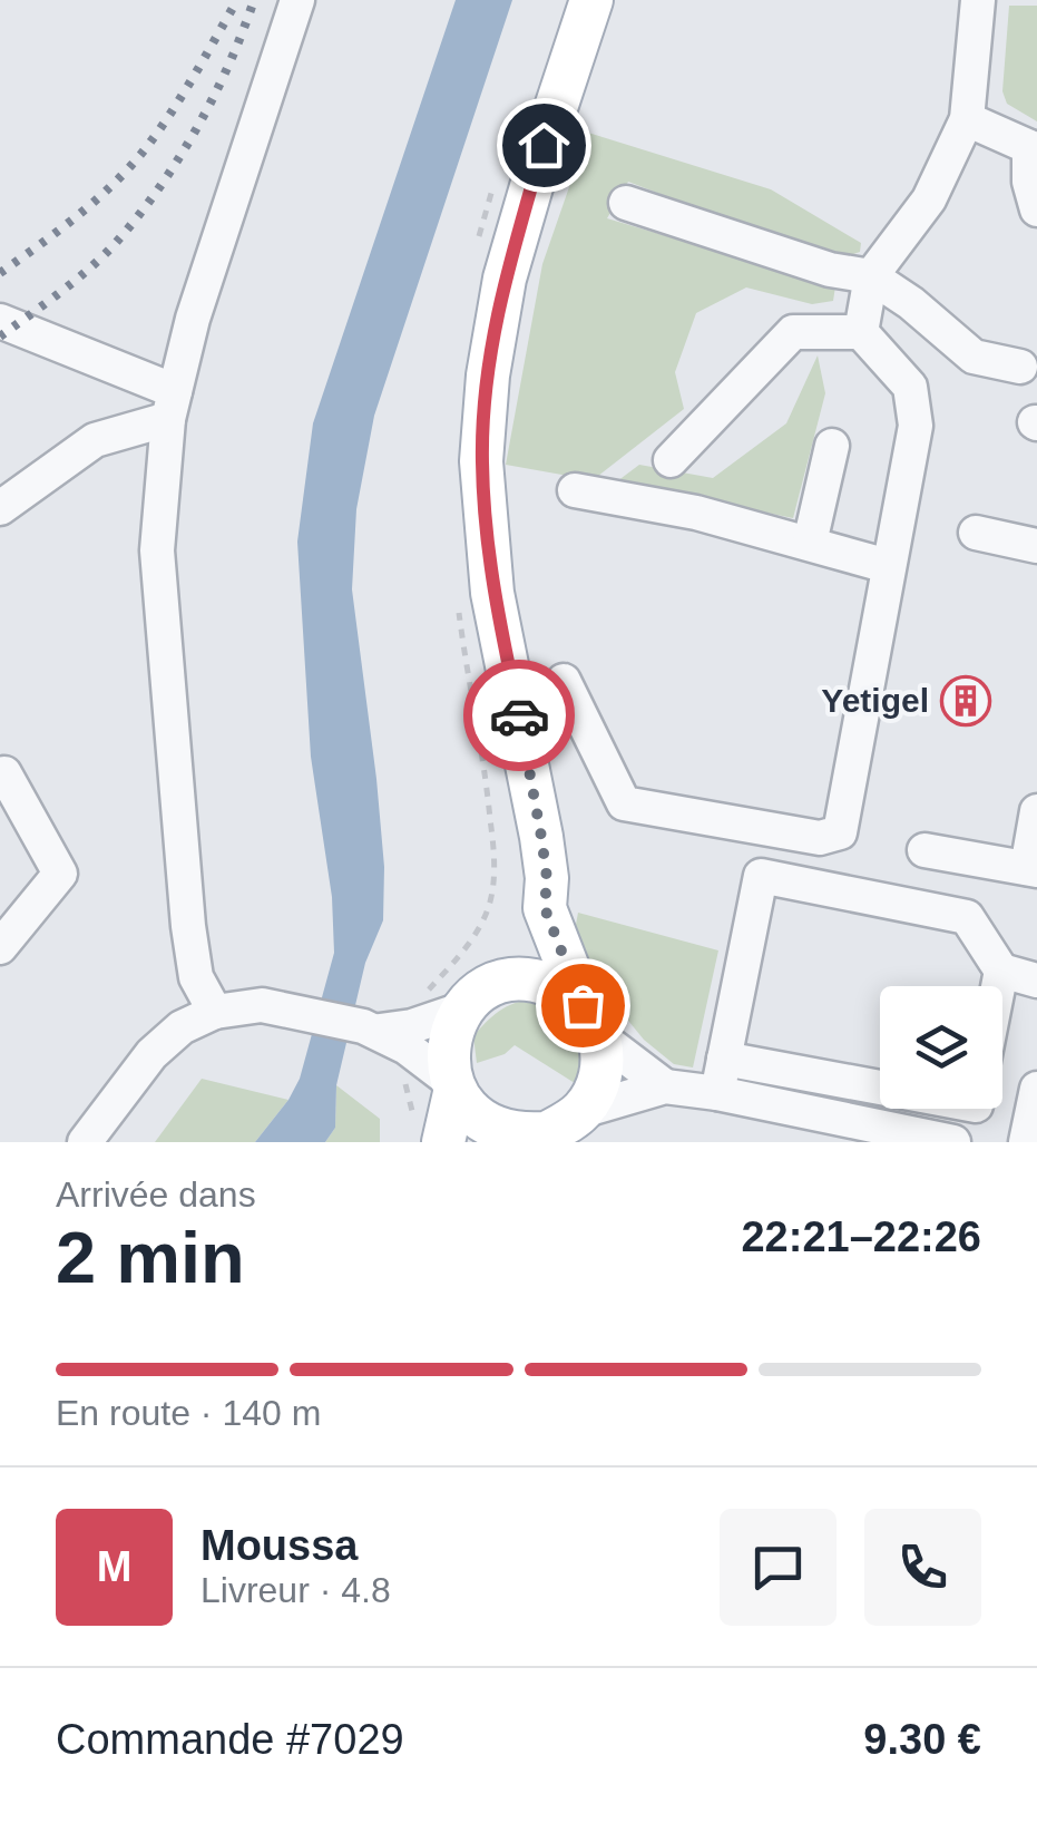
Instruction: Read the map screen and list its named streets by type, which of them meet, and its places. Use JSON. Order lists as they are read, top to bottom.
{
  "places": {
    "building": ["Yetigel"]
  },
  "page": {
    "heading": ["2 min", "Arrivée dans", "22:21–22:26"],
    "panel": [
      "Moussa",
      "Livreur · 4.8",
      "Commande #7029",
      "9.30 €"
    ],
    "bar": "En route · 140 m",
    "round": "M"
  }
}
